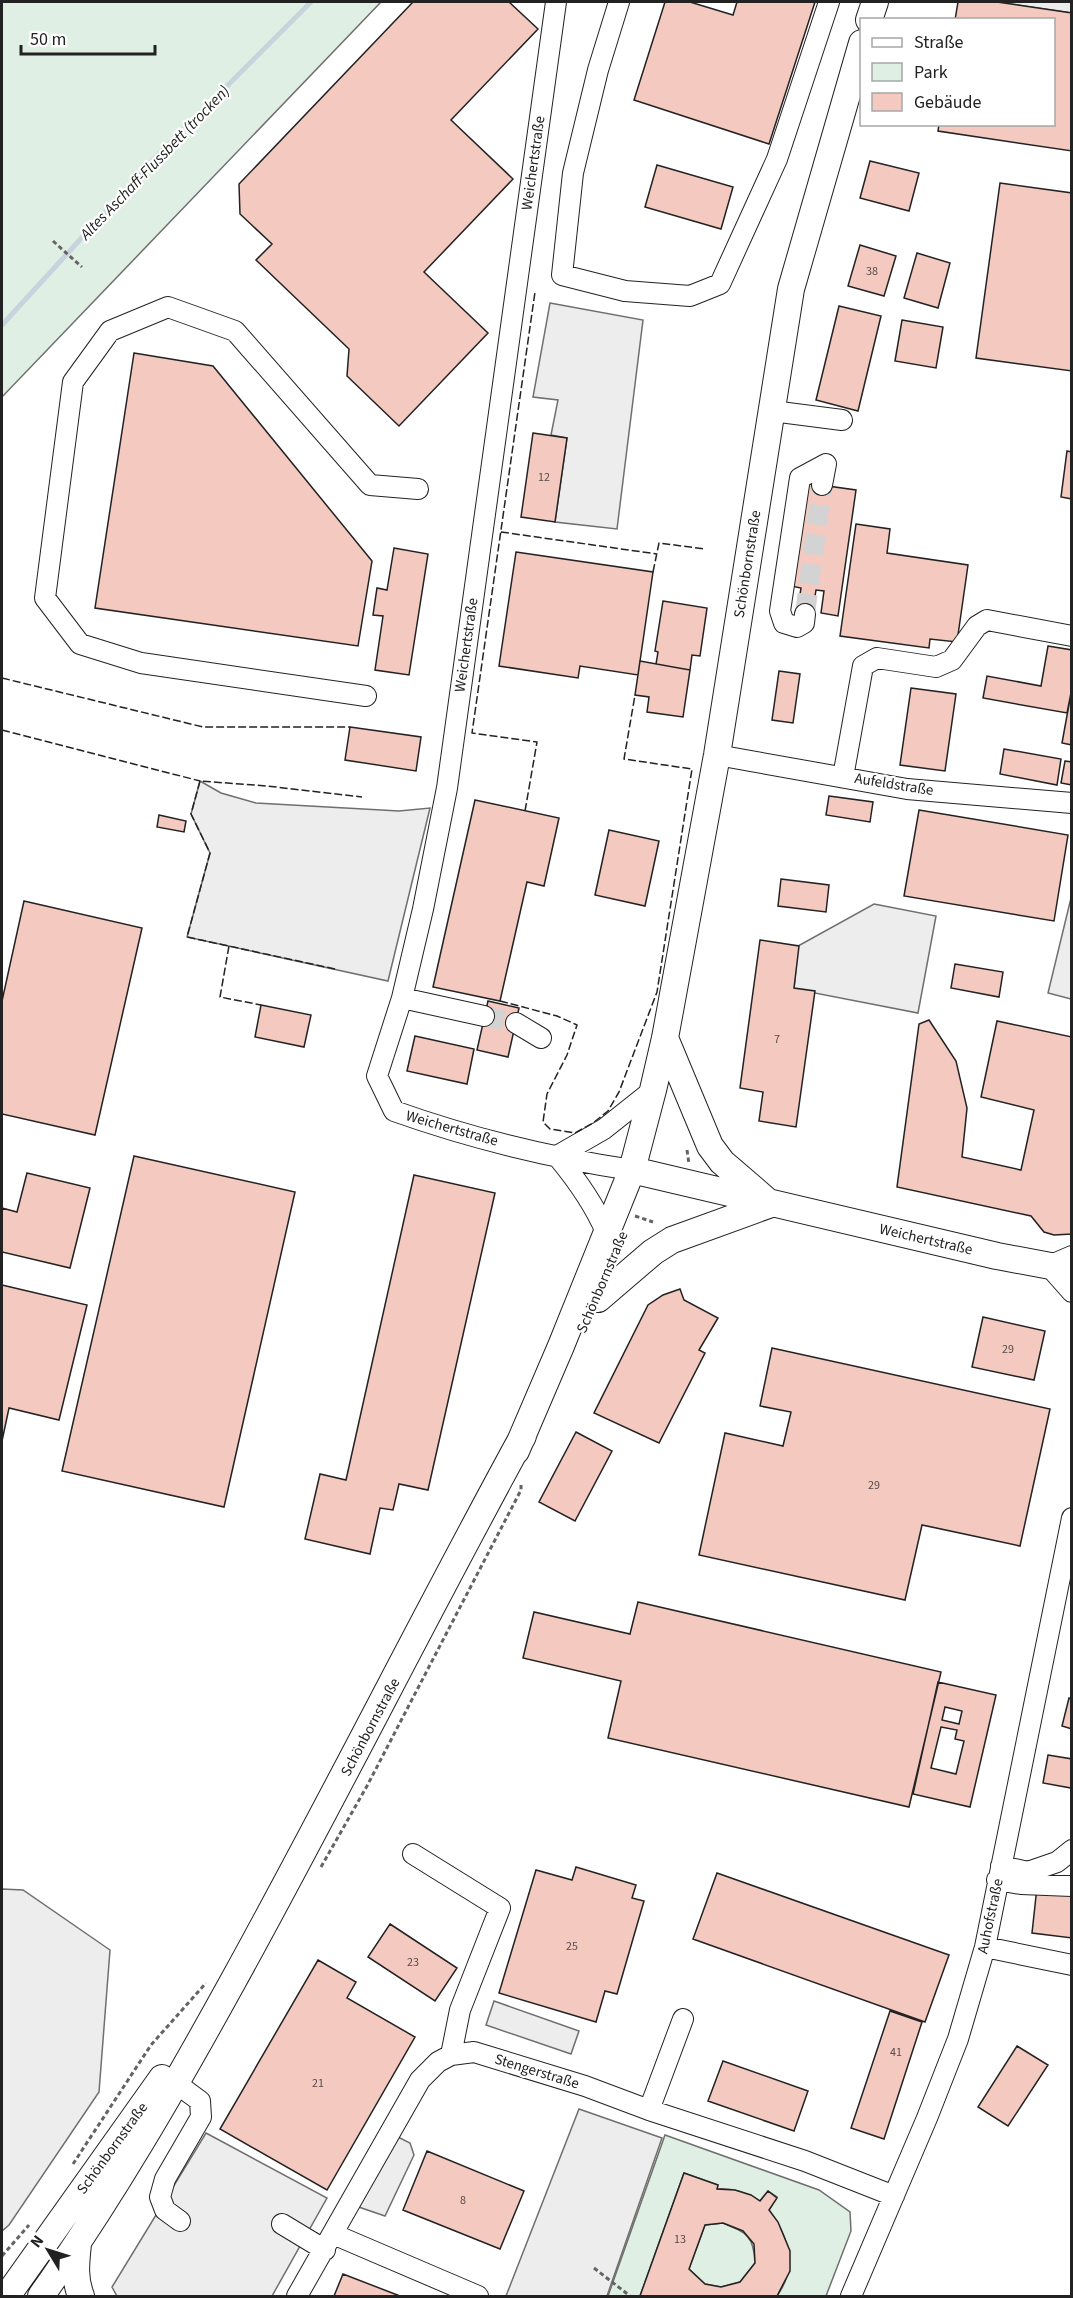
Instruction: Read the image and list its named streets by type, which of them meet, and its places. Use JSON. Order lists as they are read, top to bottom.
{
  "streets": {
    "main road": ["Weichertstraße", "Schönbornstraße"],
    "street": ["Aufeldstraße", "Auhofstraße", "Stengerstraße"]
  },
  "crossings": [
    ["Weichertstraße", "Schönbornstraße"],
    ["Schönbornstraße", "Aufeldstraße"],
    ["Auhofstraße", "Stengerstraße"]
  ],
  "water": ["Altes Aschaff-Flussbett (trocken)"],
  "house_numbers": [
    "38",
    "12",
    "7",
    "29",
    "29",
    "25",
    "23",
    "41",
    "21",
    "8",
    "13"
  ],
  "legend": ["Straße", "Park", "Gebäude"],
  "scale_bar": "50 m",
  "north": "top left"
}
